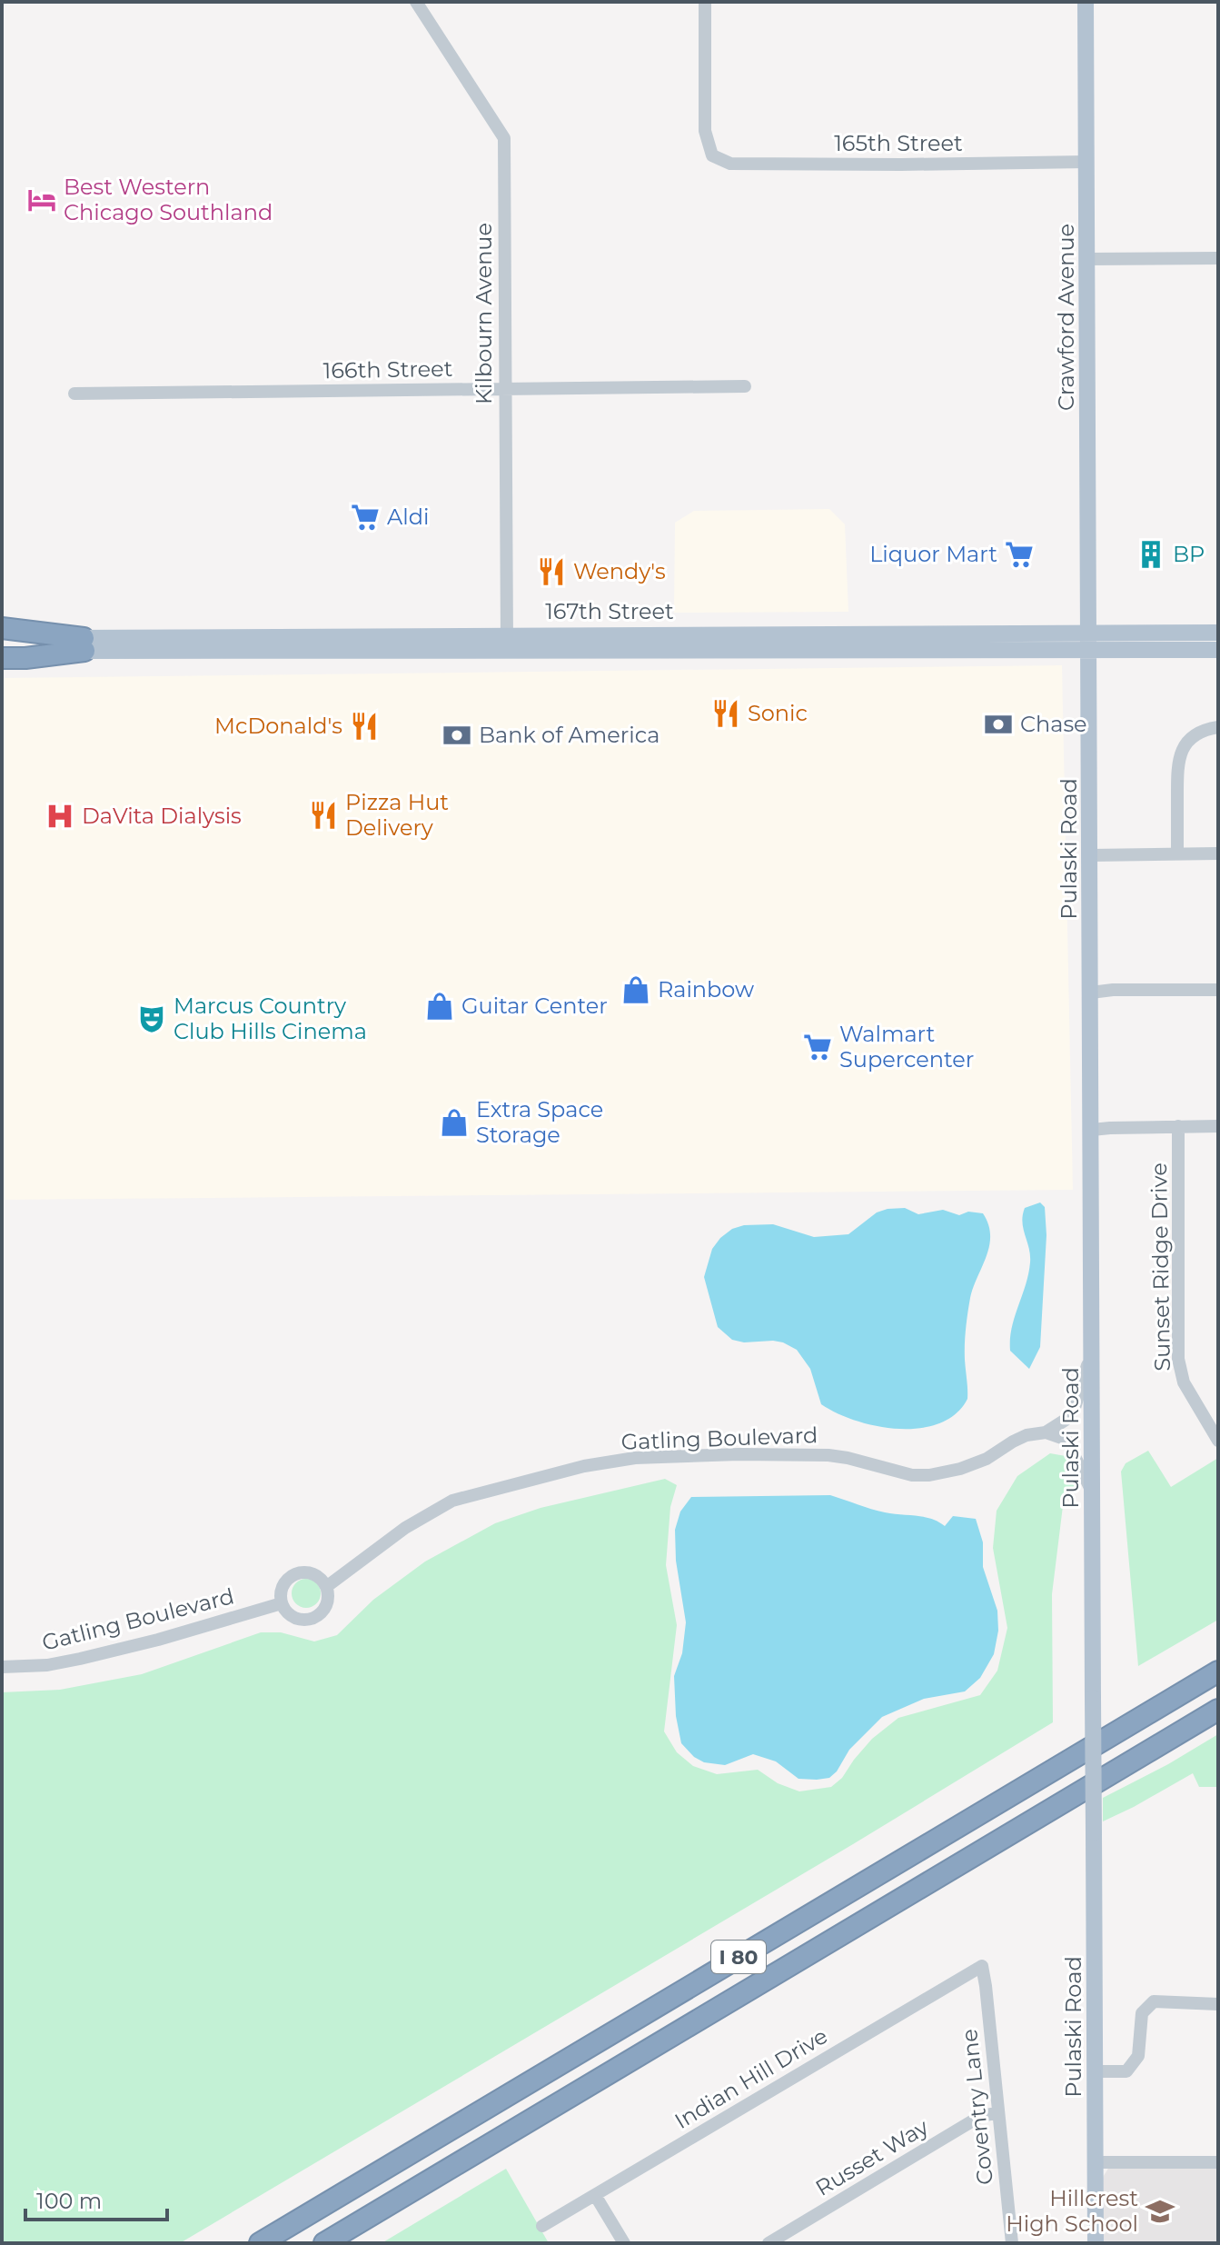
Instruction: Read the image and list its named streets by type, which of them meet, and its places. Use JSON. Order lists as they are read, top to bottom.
{
  "streets": {
    "highway": ["I 80"],
    "main road": ["Crawford Avenue", "167th Street", "Pulaski Road"],
    "street": [
      "165th Street",
      "Kilbourn Avenue",
      "166th Street",
      "Sunset Ridge Drive",
      "Gatling Boulevard",
      "Indian Hill Drive",
      "Coventry Lane",
      "Russet Way"
    ]
  },
  "crossings": [
    ["165th Street", "Crawford Avenue"],
    ["Kilbourn Avenue", "166th Street"],
    ["Kilbourn Avenue", "167th Street"],
    ["Crawford Avenue", "167th Street"],
    ["Crawford Avenue", "Pulaski Road"],
    ["167th Street", "Pulaski Road"],
    ["Pulaski Road", "Gatling Boulevard"],
    ["Indian Hill Drive", "Coventry Lane"],
    ["Coventry Lane", "Russet Way"]
  ],
  "places": {
    "hotel": ["Best Western Chicago Southland"],
    "supermarket": ["Aldi", "Liquor Mart", "Walmart Supercenter"],
    "building": ["BP"],
    "restaurant": [
      "Wendy's",
      "Sonic",
      "McDonald's",
      "Pizza Hut Delivery"
    ],
    "bank": ["Chase", "Bank of America"],
    "hospital": ["DaVita Dialysis"],
    "shop": ["Rainbow", "Guitar Center", "Extra Space Storage"],
    "theatre": ["Marcus Country Club Hills Cinema"],
    "school or university": ["Hillcrest High School"]
  },
  "scale_bar": "100 m"
}
